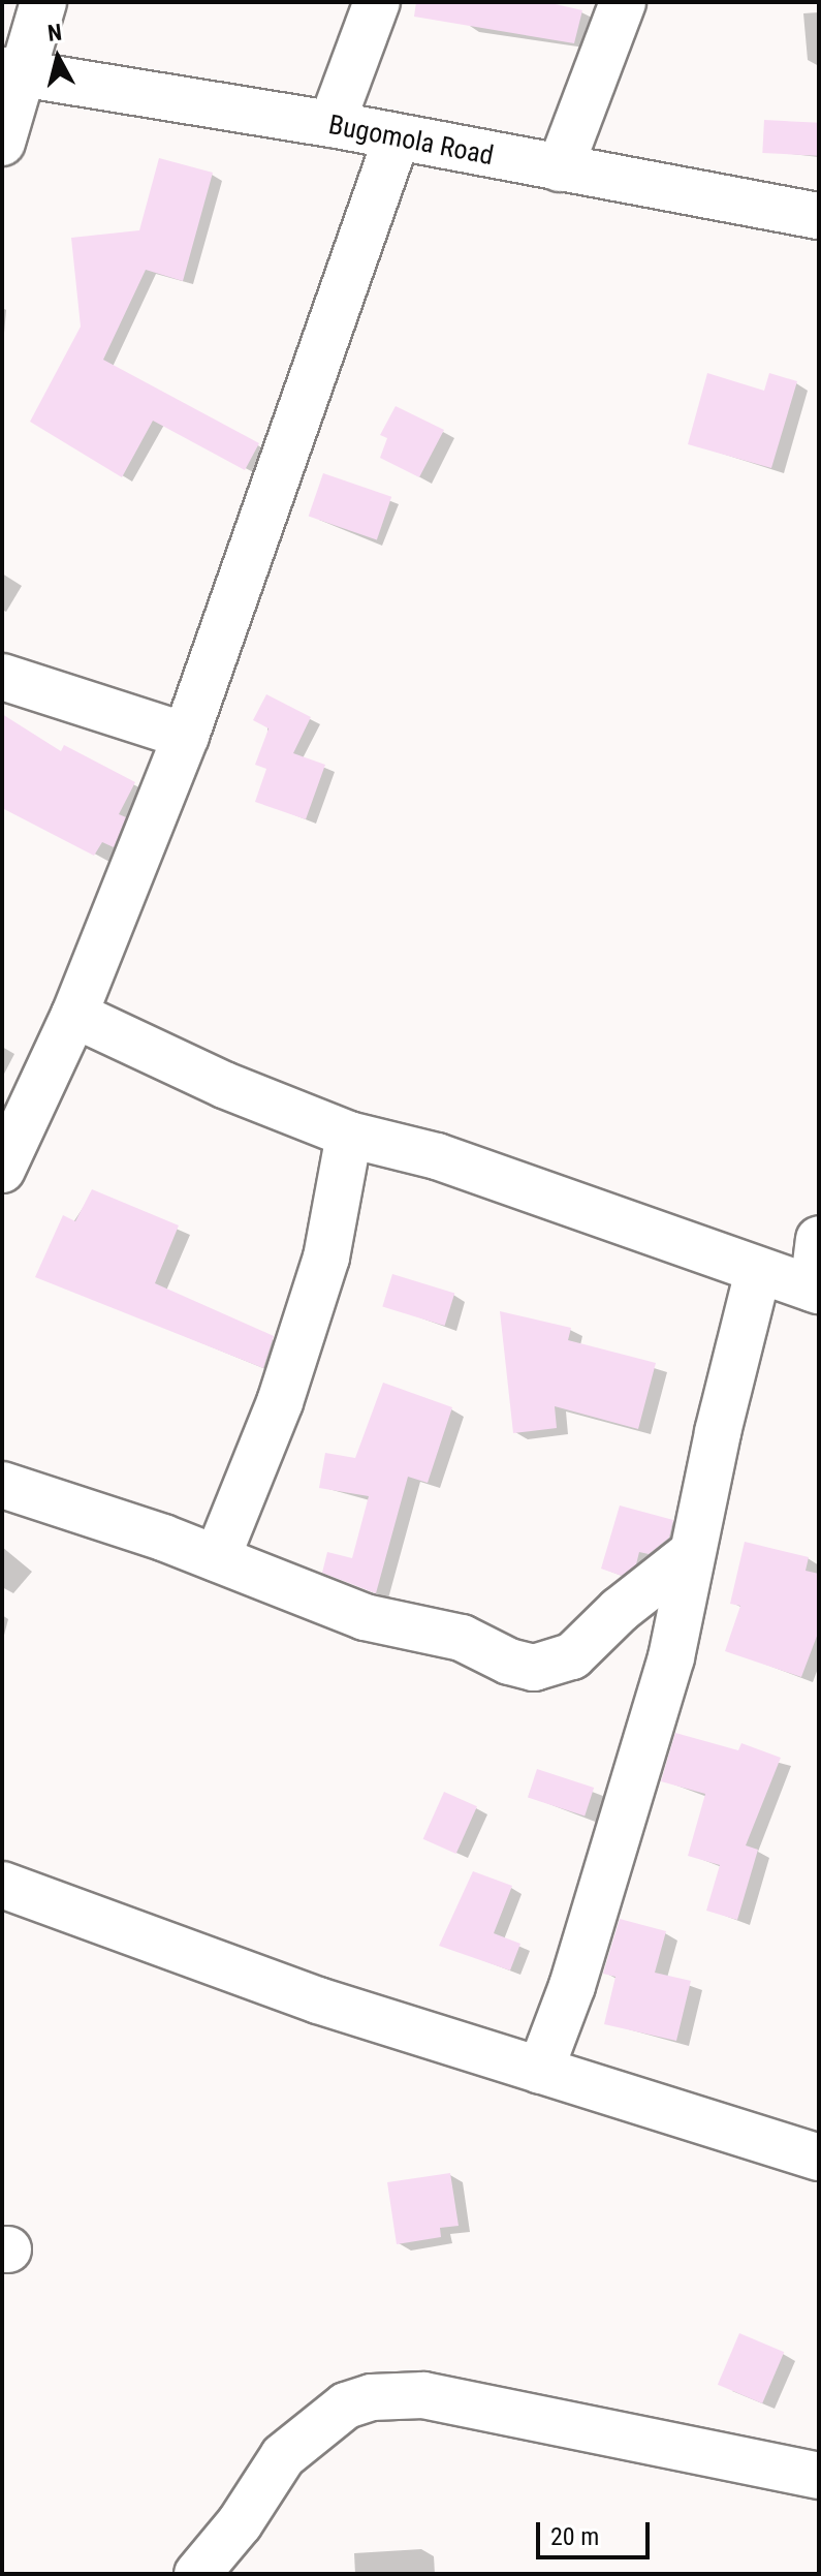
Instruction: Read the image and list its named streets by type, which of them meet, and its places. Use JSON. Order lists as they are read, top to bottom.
{
  "streets": {
    "street": ["Bugomola Road"]
  },
  "scale_bar": "20 m",
  "north": "top"
}
